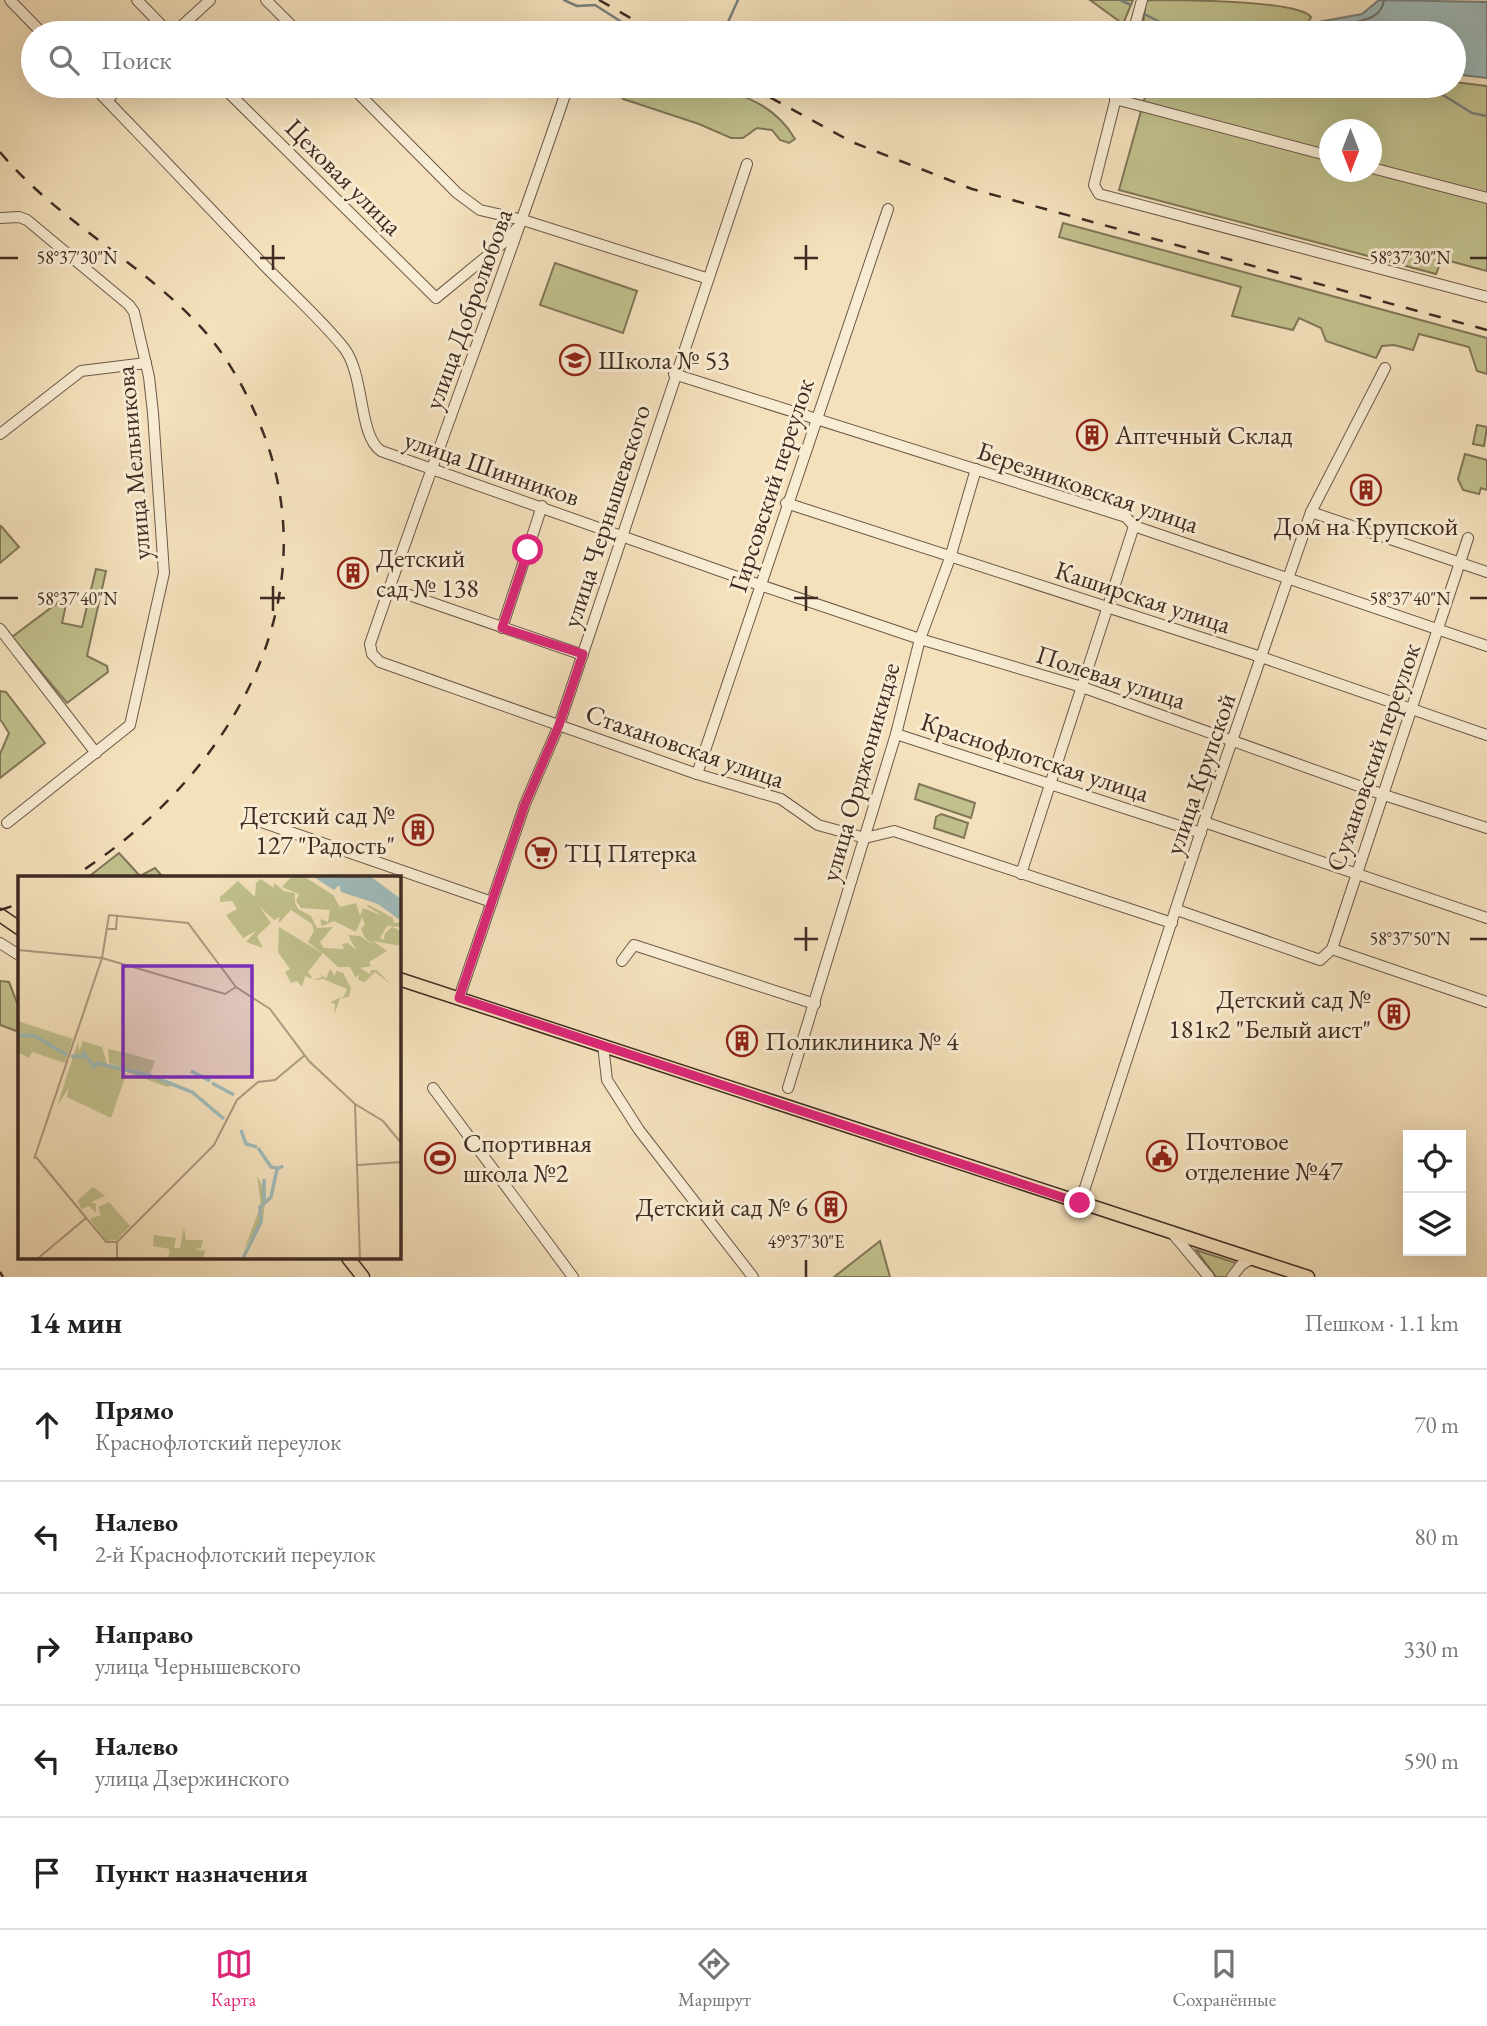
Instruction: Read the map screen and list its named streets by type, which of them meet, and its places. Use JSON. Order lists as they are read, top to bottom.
{
  "streets": {
    "street": [
      "Цеховая улица",
      "улица Добролюбова",
      "улица Мельникова",
      "улица Шинников",
      "Гирсовский переулок",
      "Березниковская улица",
      "улица Чернышевского",
      "Каширская улица",
      "Полевая улица",
      "Стахановская улица",
      "Краснофлотская улица",
      "Сухановский переулок",
      "улица Орджоникидзе",
      "улица Крупской"
    ]
  },
  "crossings": [
    ["Цеховая улица", "улица Добролюбова"],
    ["улица Добролюбова", "улица Шинников"],
    ["улица Добролюбова", "Стахановская улица"],
    ["улица Шинников", "Гирсовский переулок"],
    ["улица Шинников", "улица Чернышевского"],
    ["улица Шинников", "Полевая улица"],
    ["Гирсовский переулок", "Березниковская улица"],
    ["Гирсовский переулок", "Каширская улица"],
    ["Гирсовский переулок", "Полевая улица"],
    ["Гирсовский переулок", "Стахановская улица"],
    ["Березниковская улица", "улица Чернышевского"],
    ["Березниковская улица", "Сухановский переулок"],
    ["Березниковская улица", "улица Орджоникидзе"],
    ["Березниковская улица", "улица Крупской"],
    ["улица Чернышевского", "Стахановская улица"],
    ["Каширская улица", "Сухановский переулок"],
    ["Каширская улица", "улица Орджоникидзе"],
    ["Каширская улица", "улица Крупской"],
    ["Полевая улица", "Сухановский переулок"],
    ["Полевая улица", "улица Орджоникидзе"],
    ["Полевая улица", "улица Крупской"],
    ["Стахановская улица", "улица Орджоникидзе"],
    ["Стахановская улица", "улица Крупской"],
    ["Краснофлотская улица", "улица Орджоникидзе"],
    ["Краснофлотская улица", "улица Крупской"]
  ],
  "places": {
    "school or university": ["Школа № 53"],
    "building": [
      "Аптечный Склад",
      "Дом на Крупской",
      "Детский сад № 138",
      "Детский сад № 127 \"Радость\"",
      "Детский сад № 181к2 \"Белый аист\"",
      "Поликлиника № 4",
      "Детский сад № 6"
    ],
    "supermarket": ["ТЦ Пятерка"],
    "public building": ["Почтовое отделение №47"],
    "sports": ["Спортивная школа №2"]
  },
  "north": "bottom",
  "page": {
    "search": "Поиск",
    "heading": ["14 мин", "Пешком · 1.1 km"],
    "list": [
      ["Прямо", "Краснофлотский переулок", "70 m"],
      ["Налево", "2-й Краснофлотский переулок", "80 m"],
      ["Направо", "улица Чернышевского", "330 m"],
      ["Налево", "улица Дзержинского", "590 m"],
      "Пункт назначения"
    ],
    "nav": ["Карта", "Маршрут", "Сохранённые"]
  },
  "coordinates": [
    "58°37'30\"N",
    "58°37'40\"N",
    "58°37'50\"N",
    "49°37'30\"E"
  ]
}
